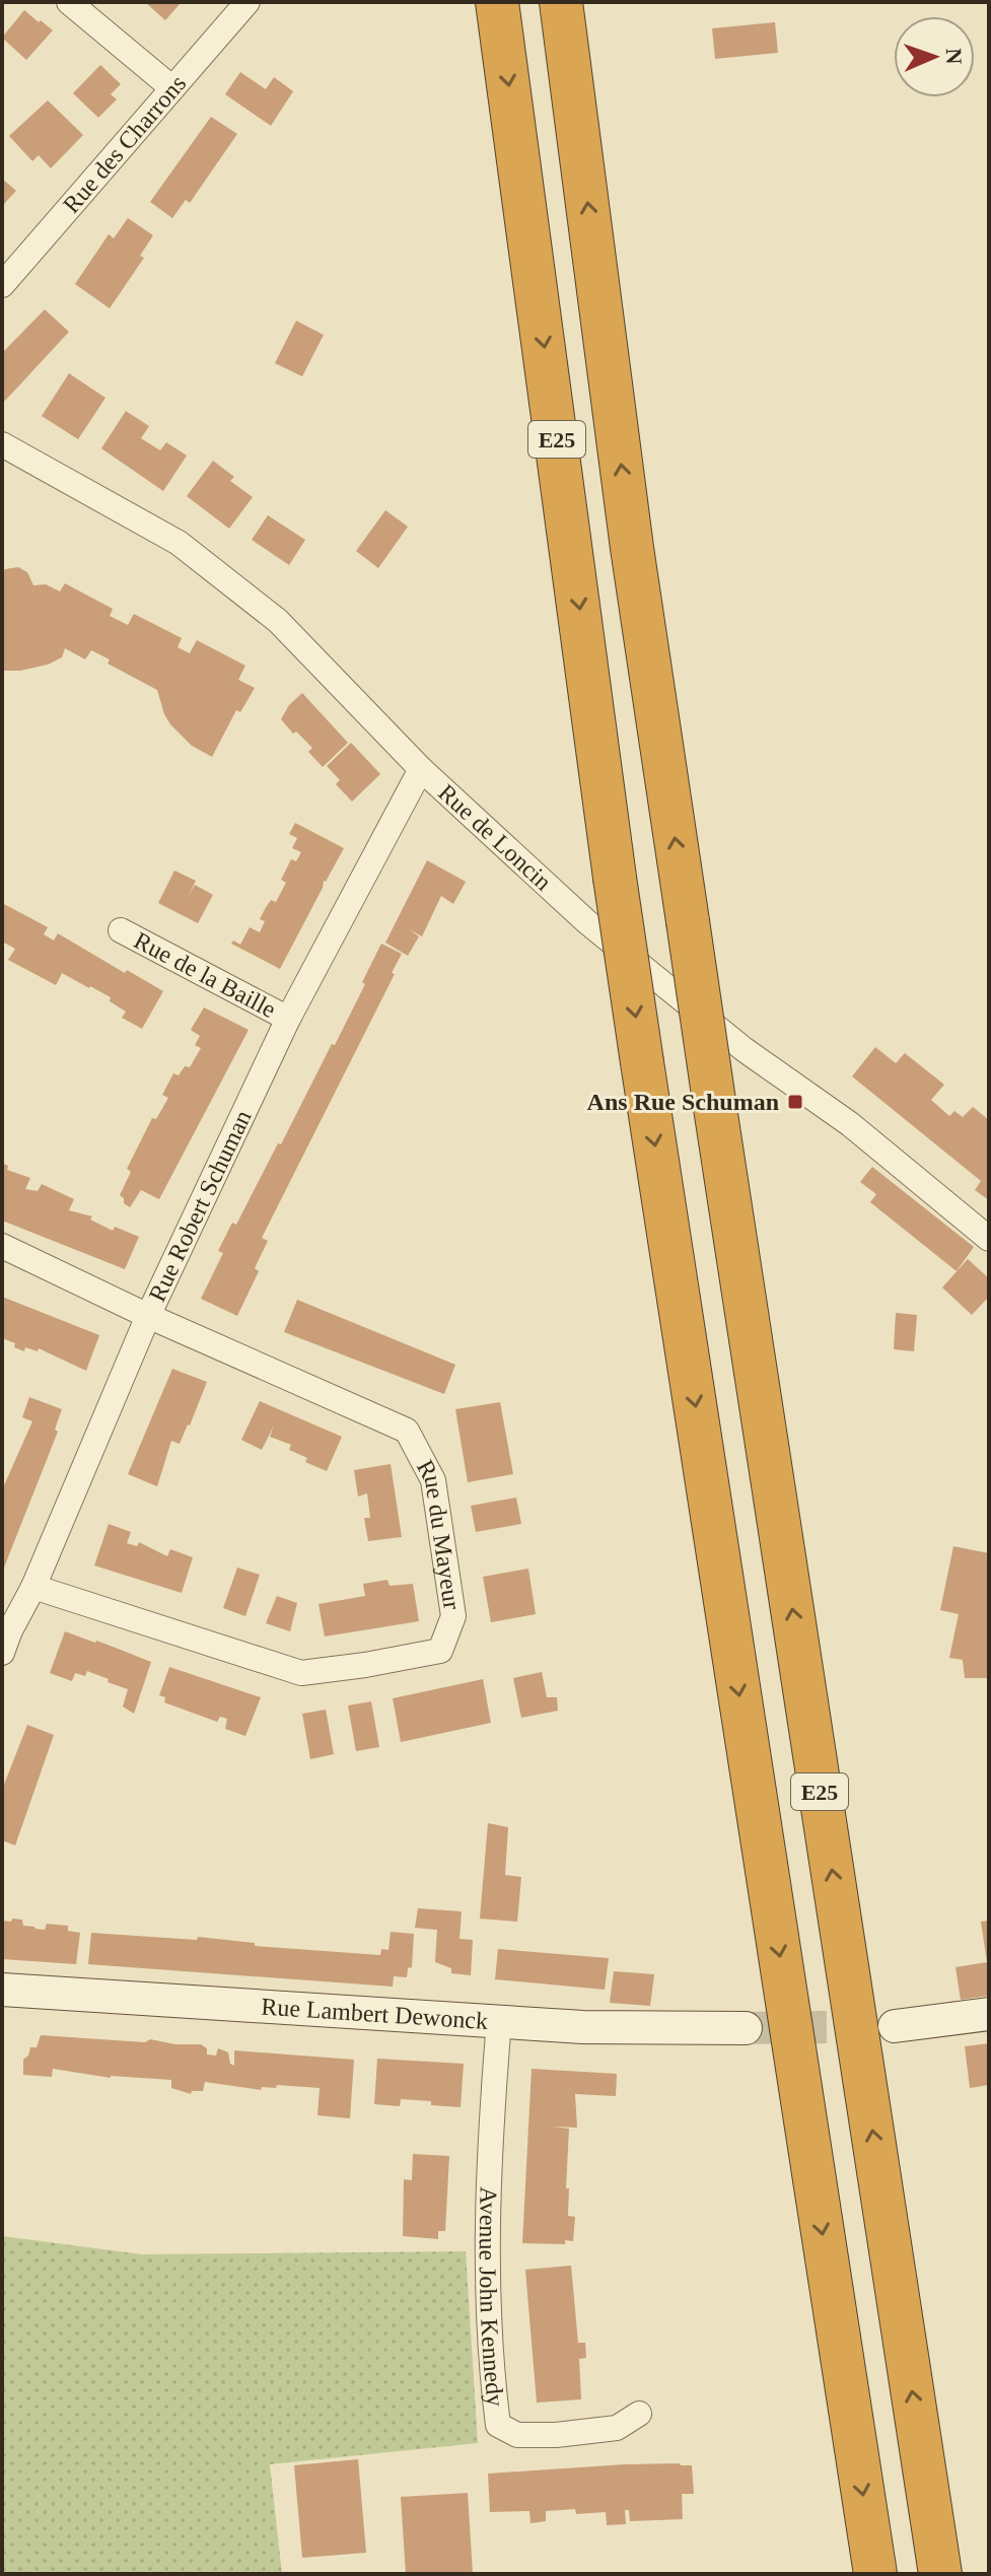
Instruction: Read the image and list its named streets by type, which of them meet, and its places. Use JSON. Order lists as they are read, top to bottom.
{
  "streets": {
    "highway": ["E25"],
    "street": [
      "Rue des Charrons",
      "Rue de Loncin",
      "Rue de la Baille",
      "Rue Robert Schuman",
      "Rue du Mayeur",
      "Rue Lambert Dewonck",
      "Avenue John Kennedy"
    ]
  },
  "crossings": [
    ["Rue de Loncin", "Rue Robert Schuman"],
    ["Rue de la Baille", "Rue Robert Schuman"],
    ["Rue Robert Schuman", "Rue du Mayeur"],
    ["Rue Lambert Dewonck", "Avenue John Kennedy"]
  ],
  "places": {
    "transit": ["Ans Rue Schuman"]
  },
  "north": "right"
}
